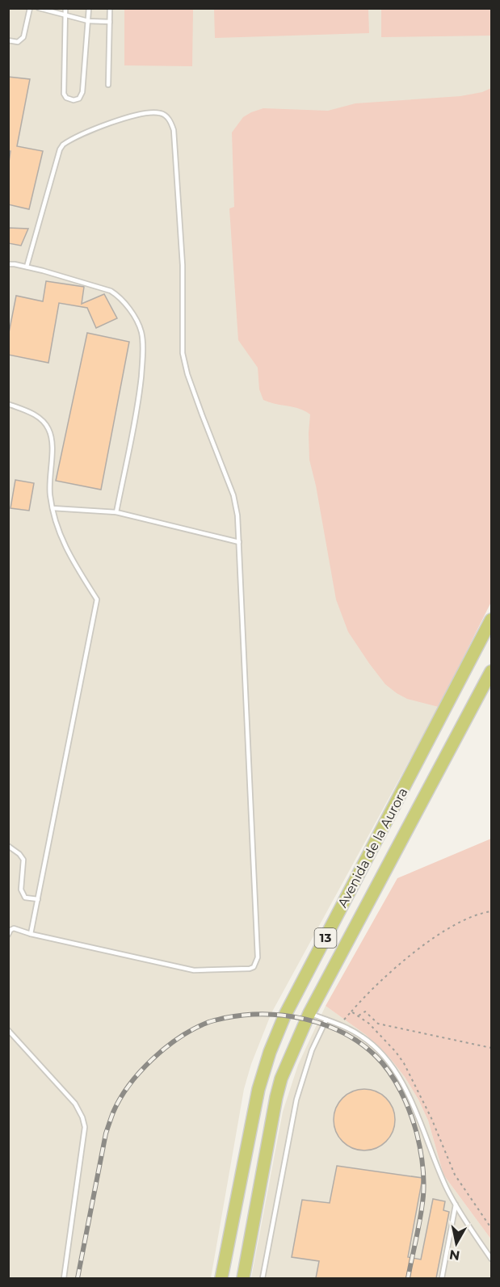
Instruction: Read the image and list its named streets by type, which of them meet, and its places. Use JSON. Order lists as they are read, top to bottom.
{
  "streets": {
    "main road": ["Avenida de la Aurora", "13"]
  },
  "north": "bottom"
}
